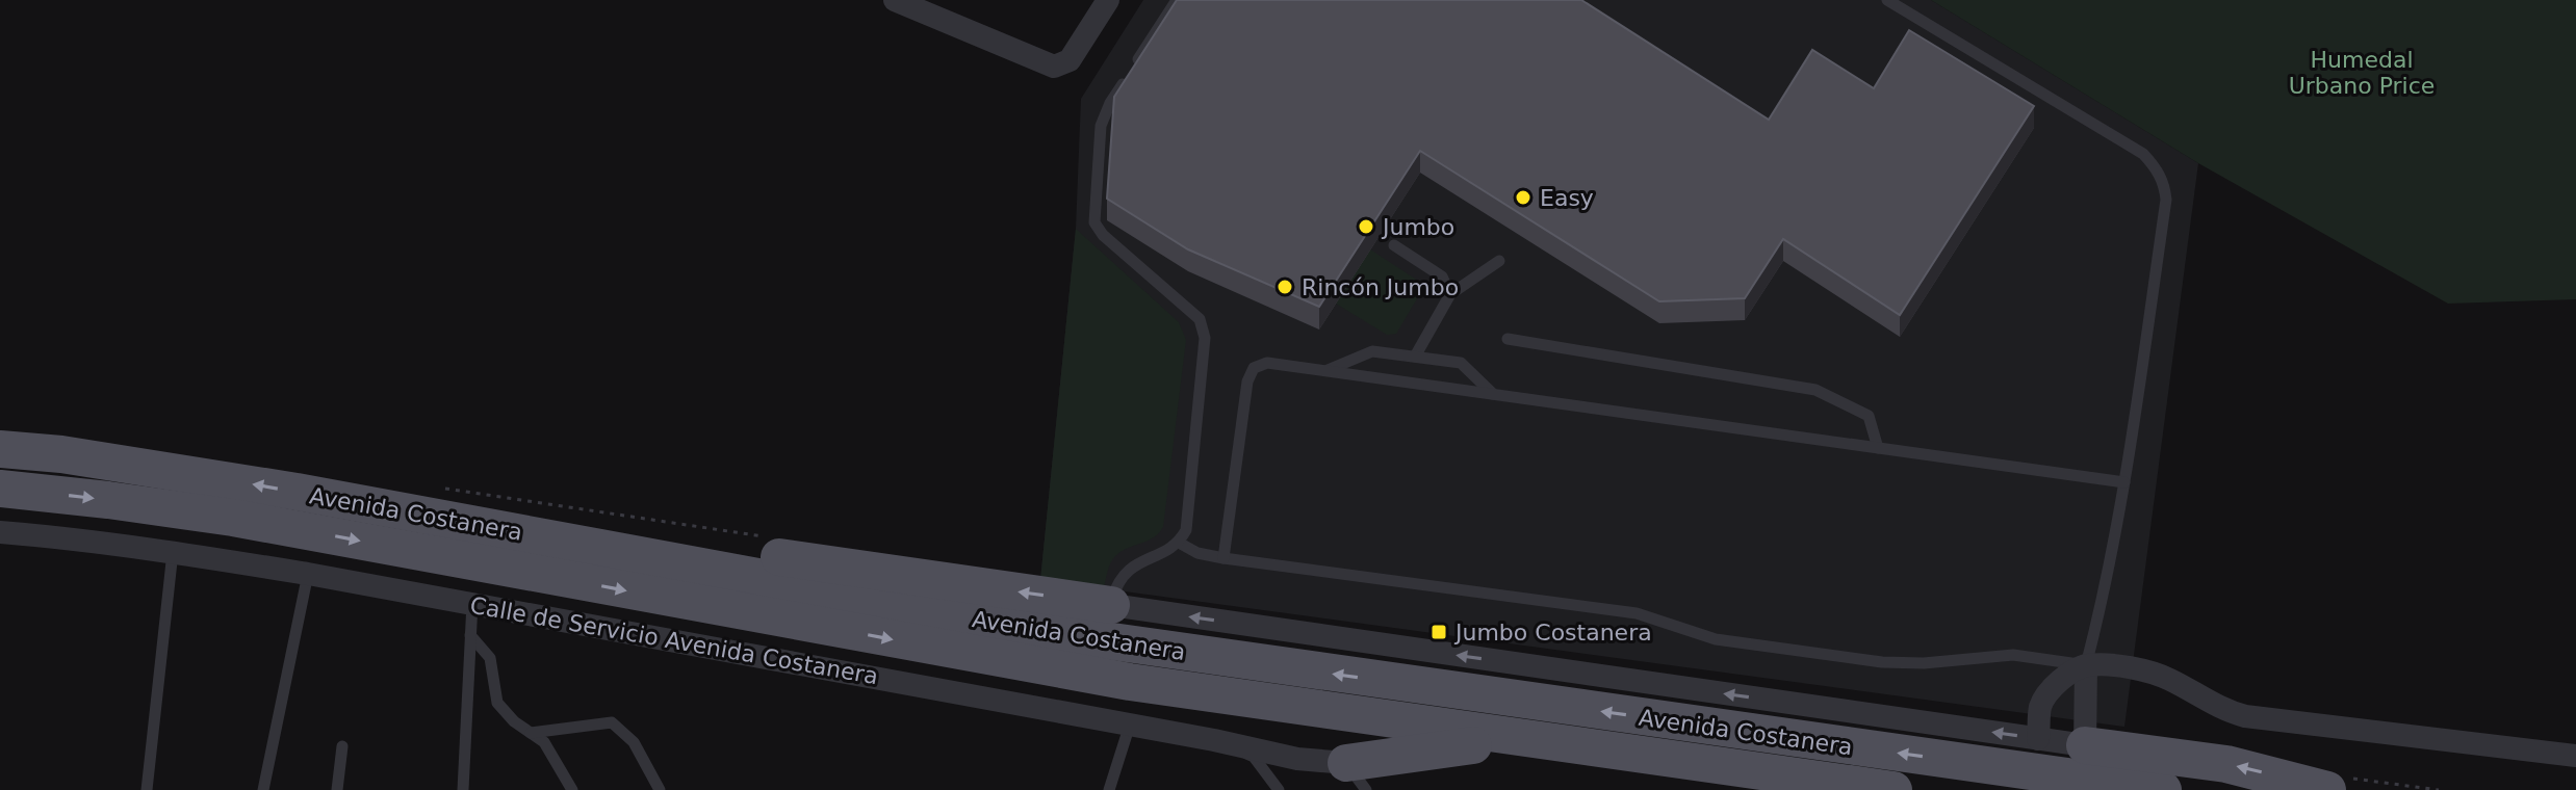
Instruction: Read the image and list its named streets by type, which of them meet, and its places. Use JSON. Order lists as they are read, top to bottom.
{
  "streets": {
    "main road": ["Avenida Costanera"],
    "street": ["Calle de Servicio Avenida Costanera"]
  },
  "parks": ["Humedal Urbano Price"],
  "places": {
    "other": ["Easy", "Jumbo", "Rincón Jumbo"],
    "transit": ["Jumbo Costanera"]
  }
}
